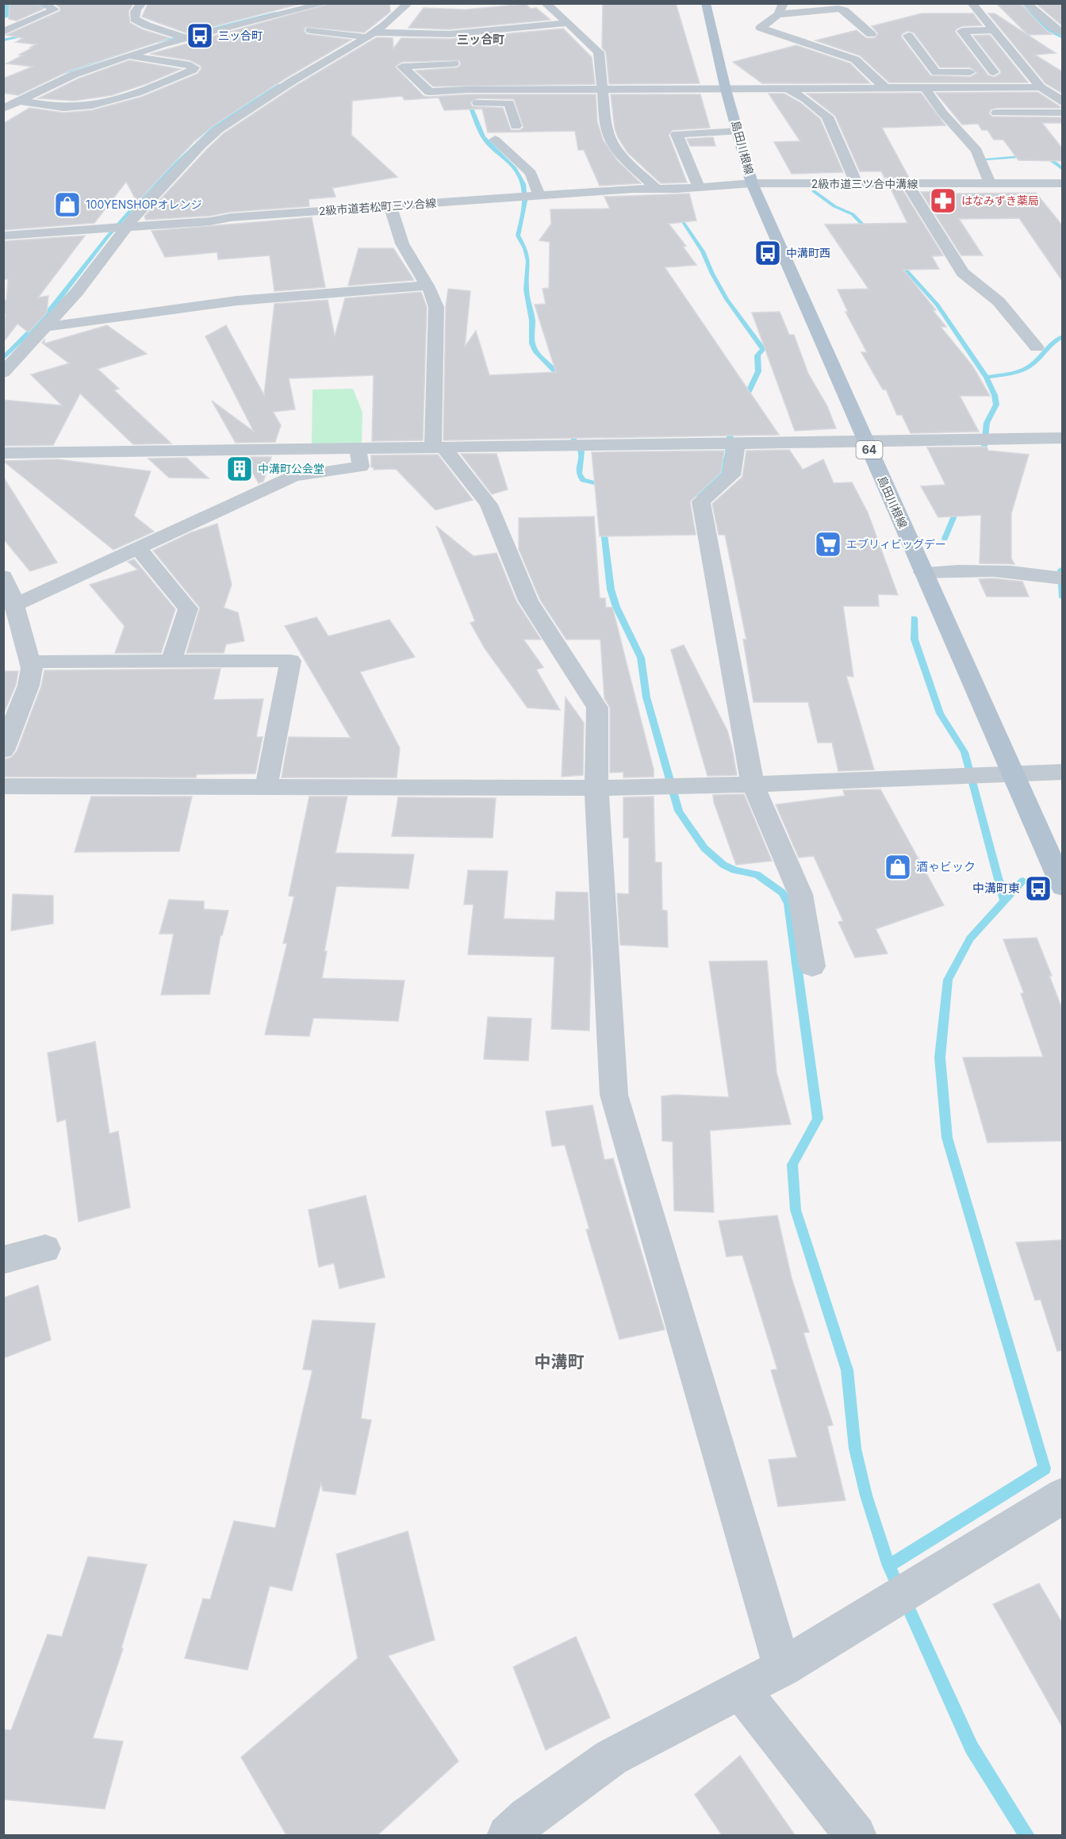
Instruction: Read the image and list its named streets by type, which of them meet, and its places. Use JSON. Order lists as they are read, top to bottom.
{
  "streets": {
    "main road": ["島田川根線", "64"],
    "street": ["2級市道三ツ合中溝線", "2級市道若松町三ツ合線"]
  },
  "crossings": [
    ["島田川根線", "2級市道三ツ合中溝線"],
    ["島田川根線", "2級市道若松町三ツ合線"],
    ["2級市道三ツ合中溝線", "2級市道若松町三ツ合線"]
  ],
  "districts": ["三ッ合町", "中溝町"],
  "places": {
    "bus stop": ["三ッ合町", "中溝町西", "中溝町東"],
    "pharmacy": ["はなみずき薬局"],
    "shop": ["100YENSHOPオレンジ", "酒ゃビック"],
    "building": ["中溝町公会堂"],
    "supermarket": ["エブリィビッグデー"]
  }
}
